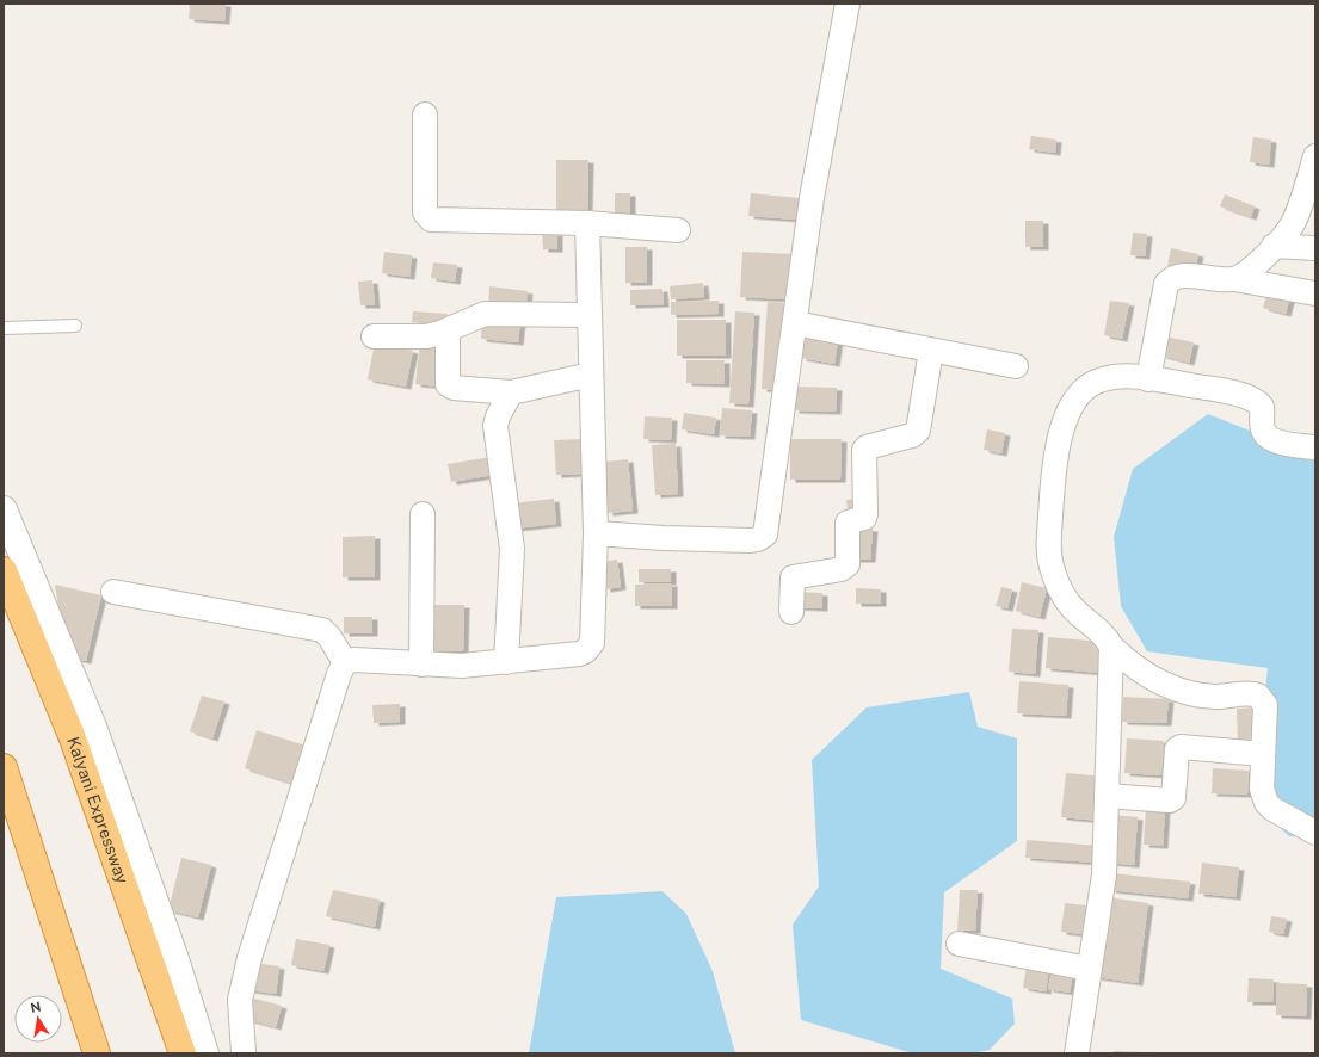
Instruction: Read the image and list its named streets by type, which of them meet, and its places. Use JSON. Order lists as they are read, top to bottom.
{
  "streets": {
    "highway": ["Kalyani Expressway"]
  },
  "north": "top"
}
